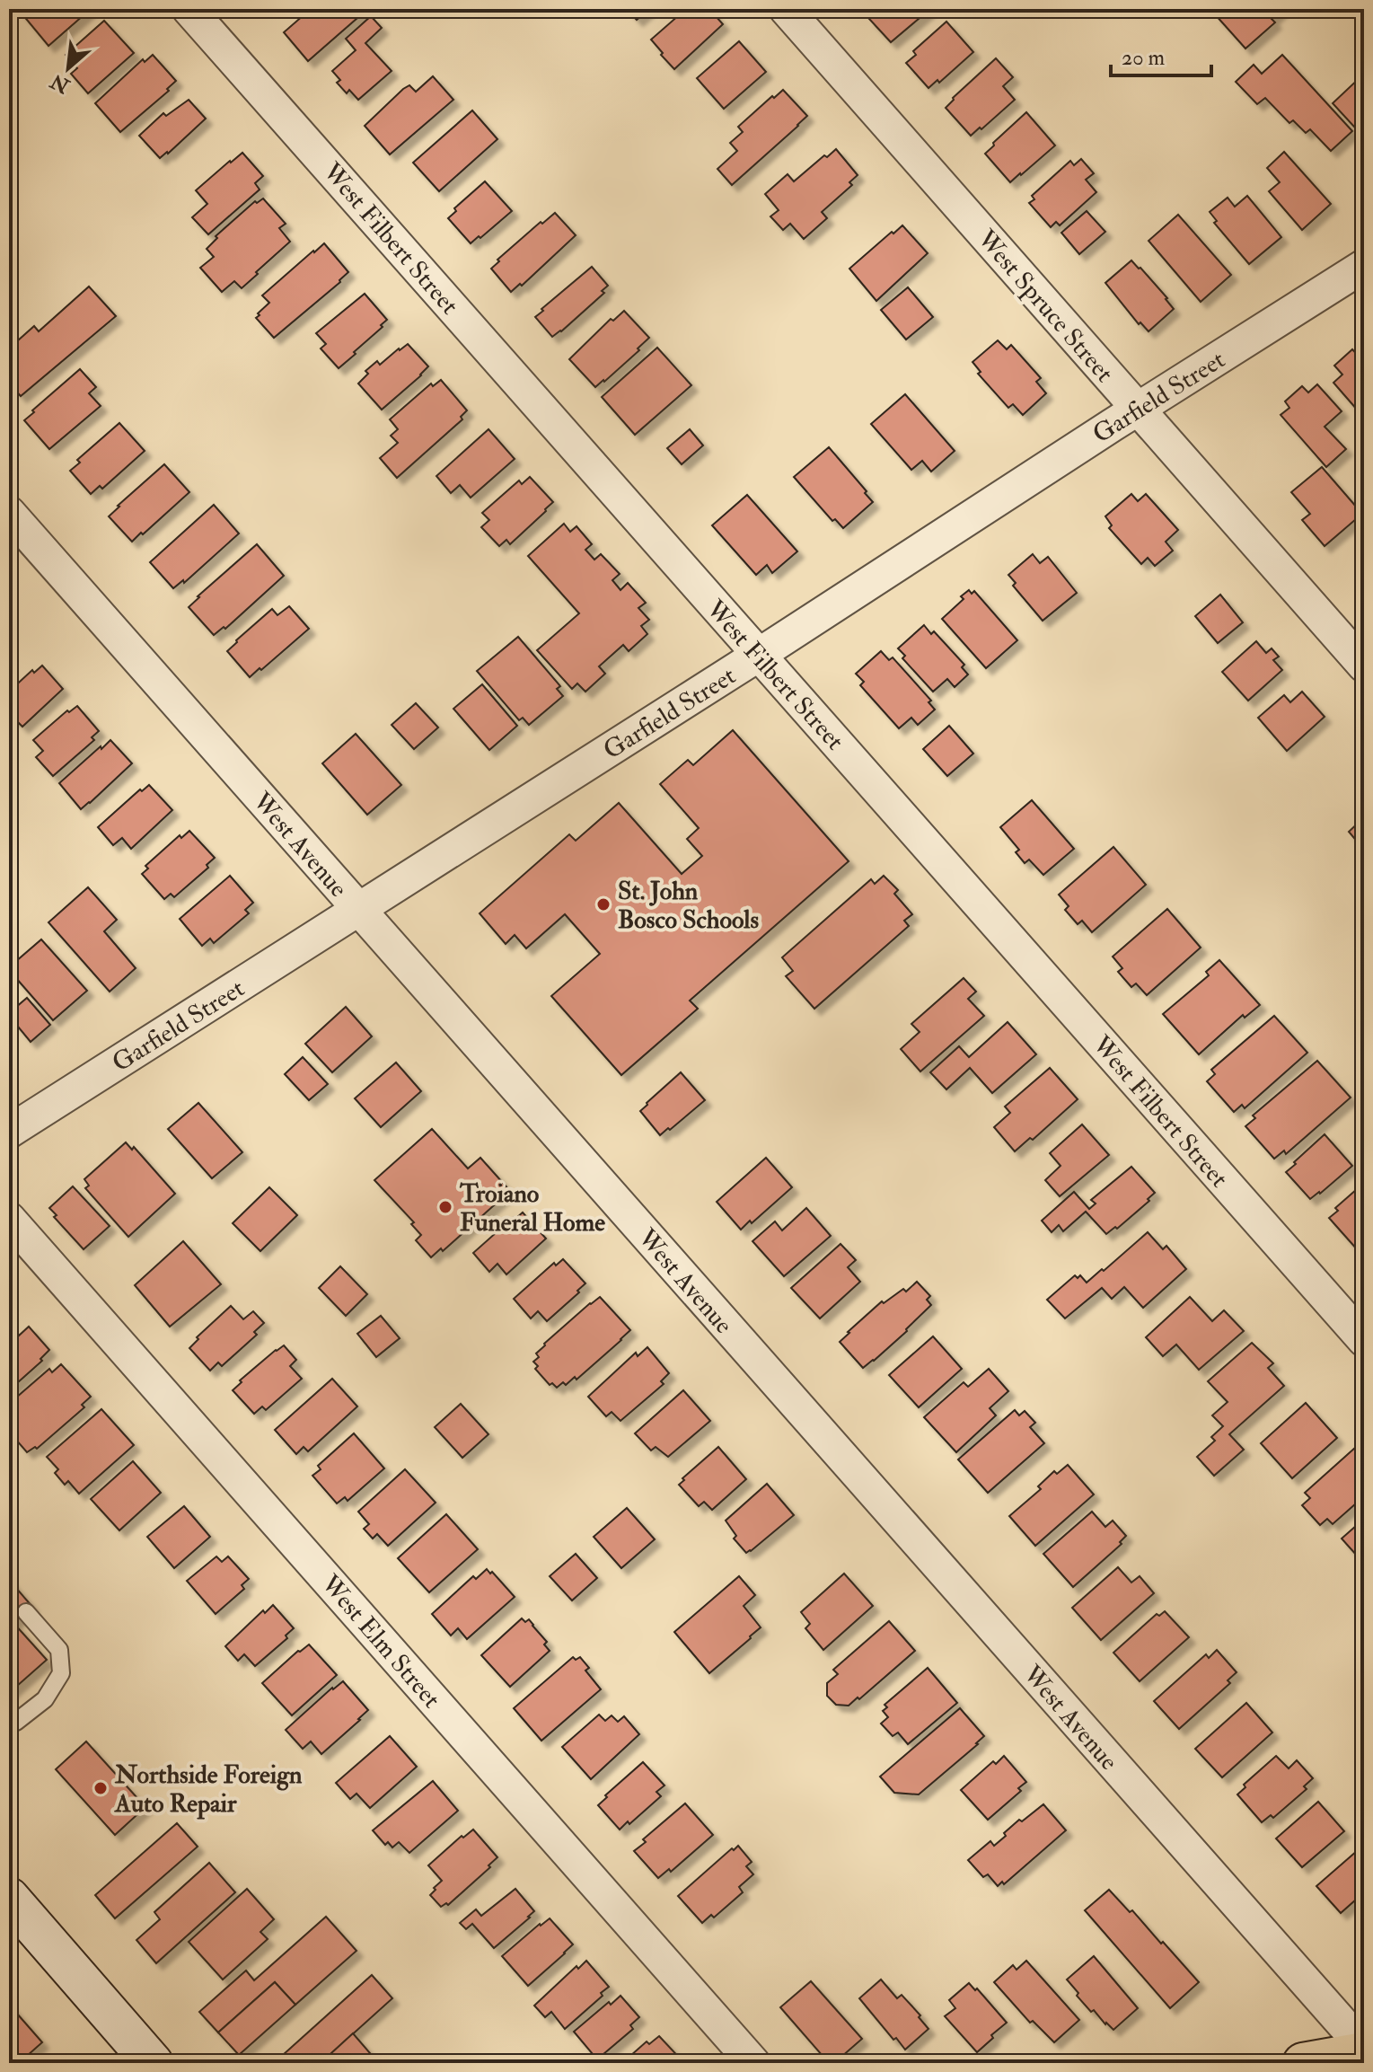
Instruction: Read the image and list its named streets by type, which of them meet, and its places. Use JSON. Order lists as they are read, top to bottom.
{
  "streets": {
    "street": [
      "West Filbert Street",
      "West Spruce Street",
      "Garfield Street",
      "West Avenue",
      "West Elm Street"
    ]
  },
  "crossings": [
    ["West Filbert Street", "Garfield Street"],
    ["West Spruce Street", "Garfield Street"],
    ["Garfield Street", "West Avenue"]
  ],
  "places": ["St. John Bosco Schools", "Troiano Funeral Home", "Northside Foreign Auto Repair"],
  "scale_bar": "20 m",
  "north": "bottom left"
}
